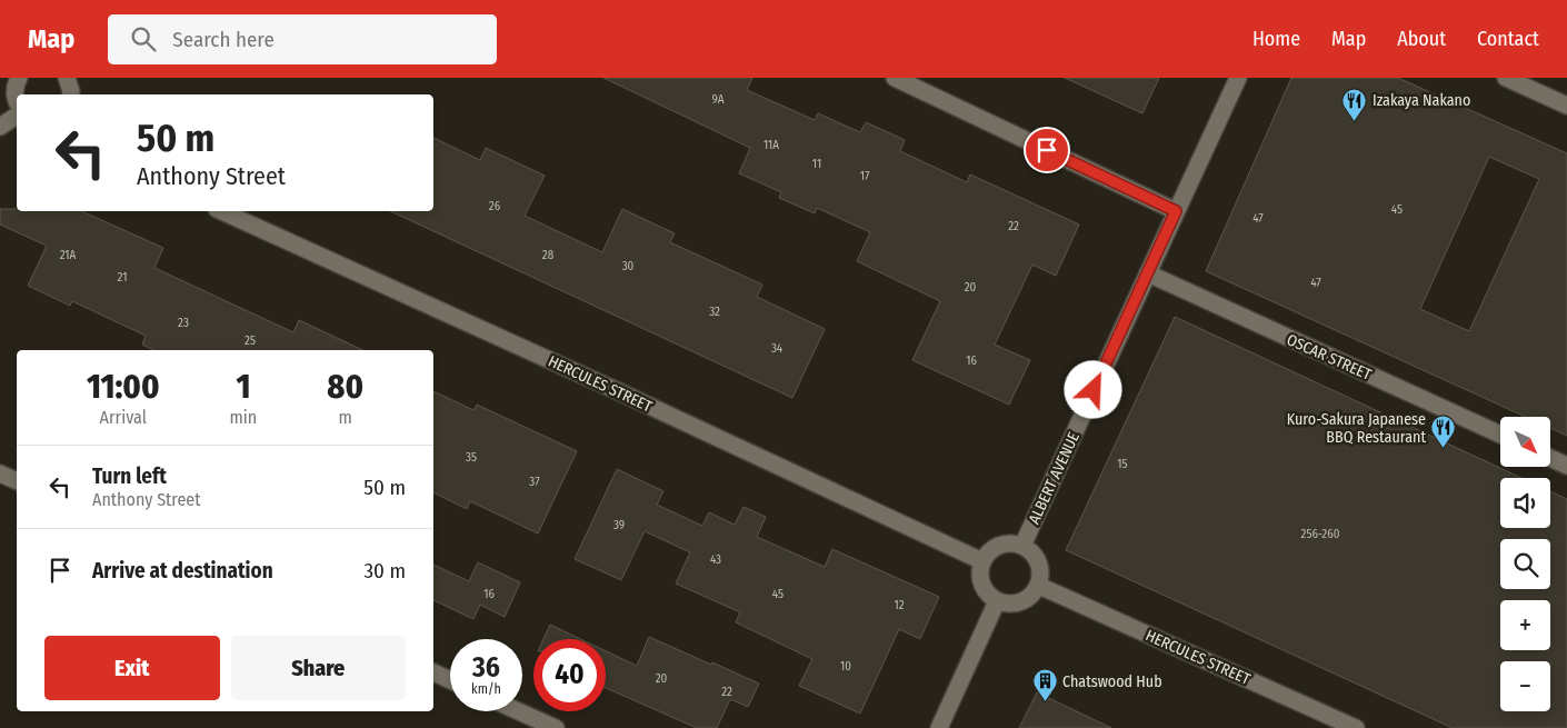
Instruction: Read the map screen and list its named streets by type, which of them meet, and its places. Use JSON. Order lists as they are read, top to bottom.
{
  "streets": {
    "street": ["OSCAR STREET", "HERCULES STREET", "ALBERT AVENUE"]
  },
  "crossings": [
    ["OSCAR STREET", "ALBERT AVENUE"],
    ["HERCULES STREET", "ALBERT AVENUE"]
  ],
  "places": {
    "restaurant": ["Izakaya Nakano", "Kuro-Sakura Japanese BBQ Restaurant"],
    "building": ["Chatswood Hub"]
  },
  "house_numbers": [
    "9A",
    "11A",
    "11",
    "17",
    "26",
    "45",
    "47",
    "22",
    "21A",
    "28",
    "30",
    "21",
    "47",
    "20",
    "32",
    "23",
    "25",
    "34",
    "16",
    "35",
    "15",
    "37",
    "39",
    "256-260",
    "43",
    "16",
    "45",
    "12",
    "10",
    "20",
    "22"
  ],
  "north": "bottom right",
  "page": {
    "header": "Map",
    "search": "Search here",
    "nav": [
      "Home",
      "Map",
      "About",
      "Contact"
    ],
    "turn": ["50 m", "Anthony Street"],
    "eta": [
      "11:00",
      "Arrival",
      "1",
      "min",
      "80",
      "m"
    ],
    "map_buttons": ["+", "−"],
    "list": [
      {
        "name": "Turn left",
        "note": "Anthony Street",
        "value": "50 m"
      },
      {
        "name": "Arrive at destination",
        "value": "30 m"
      }
    ],
    "buttons": ["Exit", "Share"],
    "speed": "36 km/h",
    "limit": "40"
  }
}
